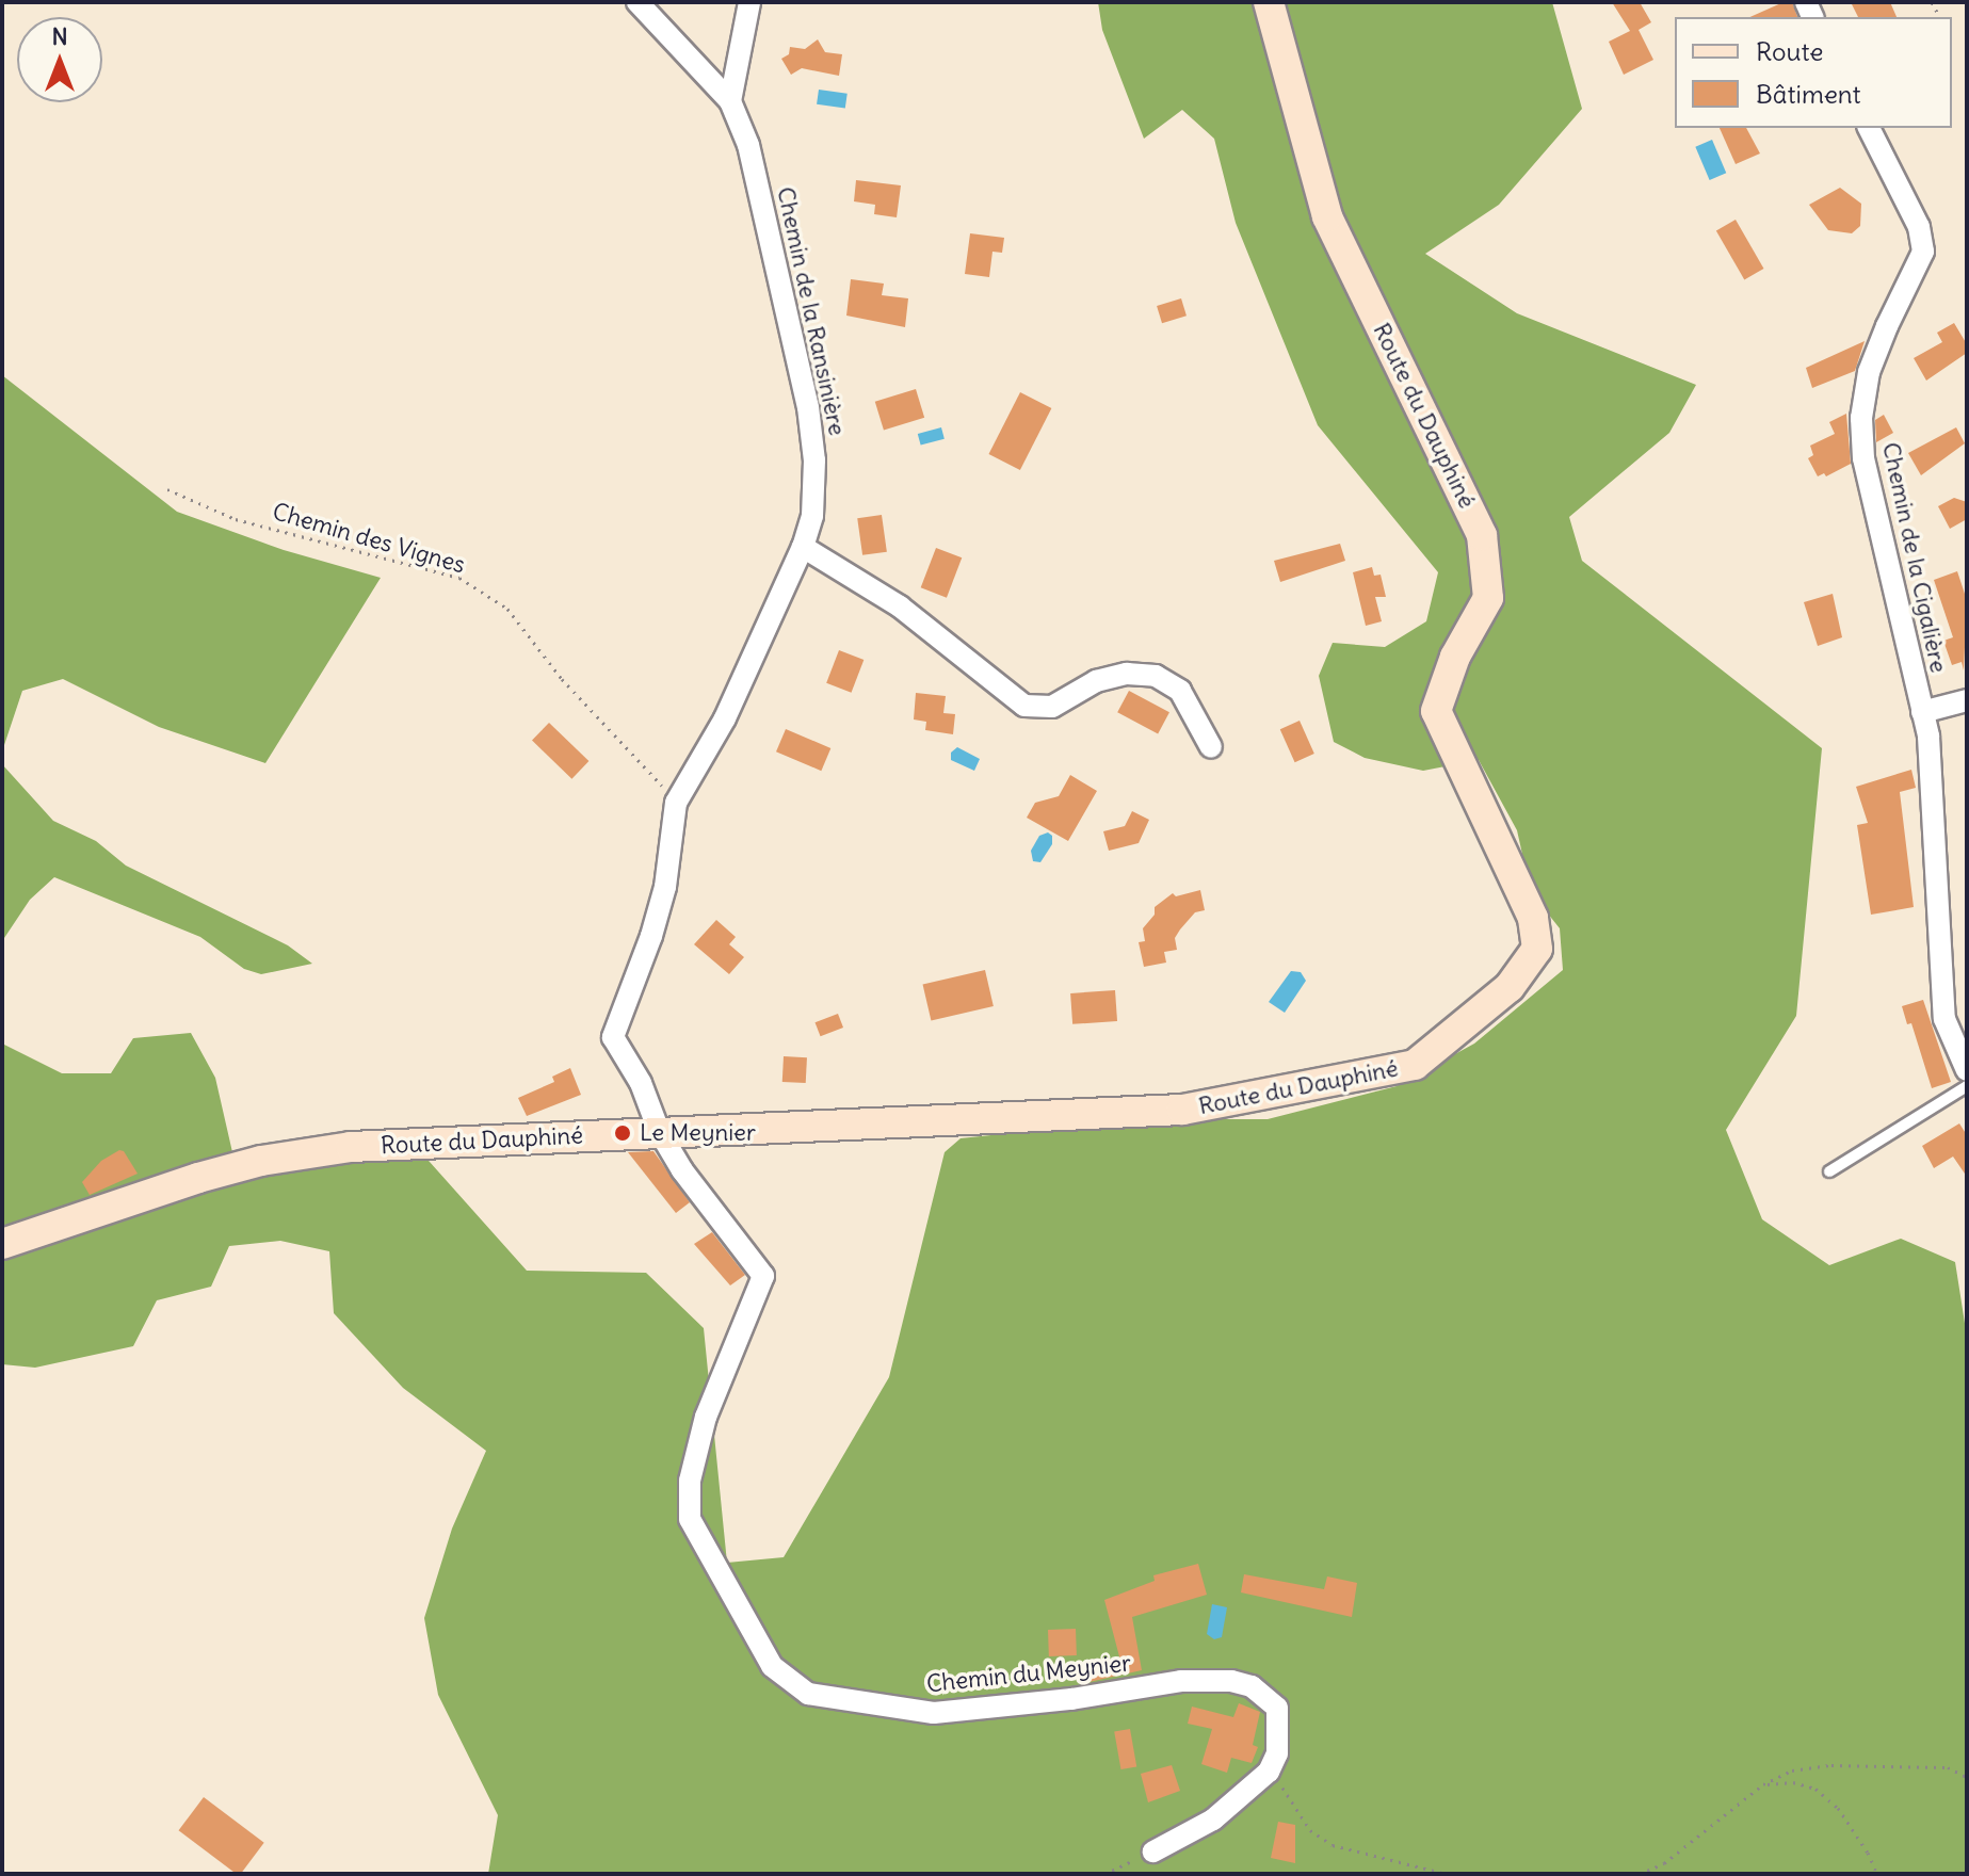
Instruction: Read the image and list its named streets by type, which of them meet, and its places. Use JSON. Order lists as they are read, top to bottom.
{
  "streets": {
    "street": [
      "Chemin de la Ransinière",
      "Route du Dauphiné",
      "Chemin de la Cigalière",
      "Chemin du Meynier"
    ],
    "path": ["Chemin des Vignes"]
  },
  "crossings": [
    ["Chemin de la Ransinière", "Route du Dauphiné"],
    ["Chemin de la Ransinière", "Chemin des Vignes"],
    ["Chemin de la Ransinière", "Chemin du Meynier"],
    ["Route du Dauphiné", "Chemin du Meynier"]
  ],
  "places": ["Le Meynier"],
  "legend": ["Route", "Bâtiment"],
  "north": "top"
}
